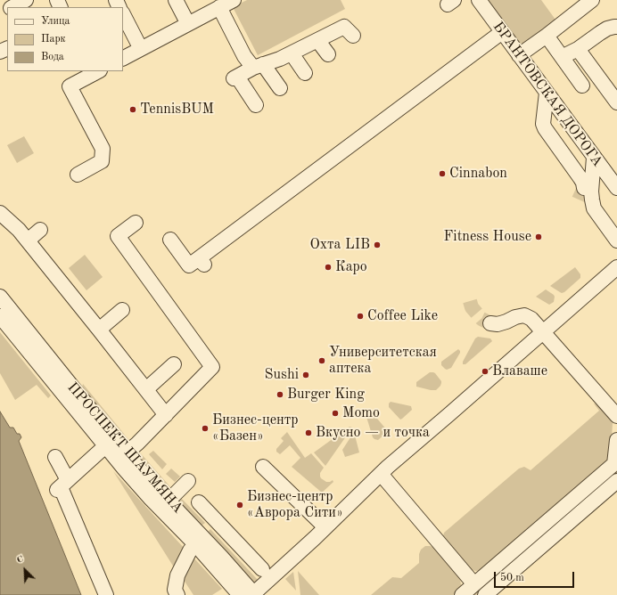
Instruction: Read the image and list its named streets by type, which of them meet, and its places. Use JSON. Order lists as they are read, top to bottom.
{
  "streets": {
    "street": ["БРАНТОВСКАЯ ДОРОГА", "ПРОСПЕКТ ШАУМЯНА"]
  },
  "places": [
    "TennisBUM",
    "Cinnabon",
    "Fitness House",
    "Охта LIB",
    "Каро",
    "Coffee Like",
    "Университетская аптека",
    "Влаваше",
    "Sushi",
    "Burger King",
    "Momo",
    "Бизнес-центр «Базен»",
    "Вкусно — и точка",
    "Бизнес-центр «Аврора Сити»"
  ],
  "legend": ["Улица", "Парк", "Вода"],
  "scale_bar": "50 m",
  "north": "top left"
}
